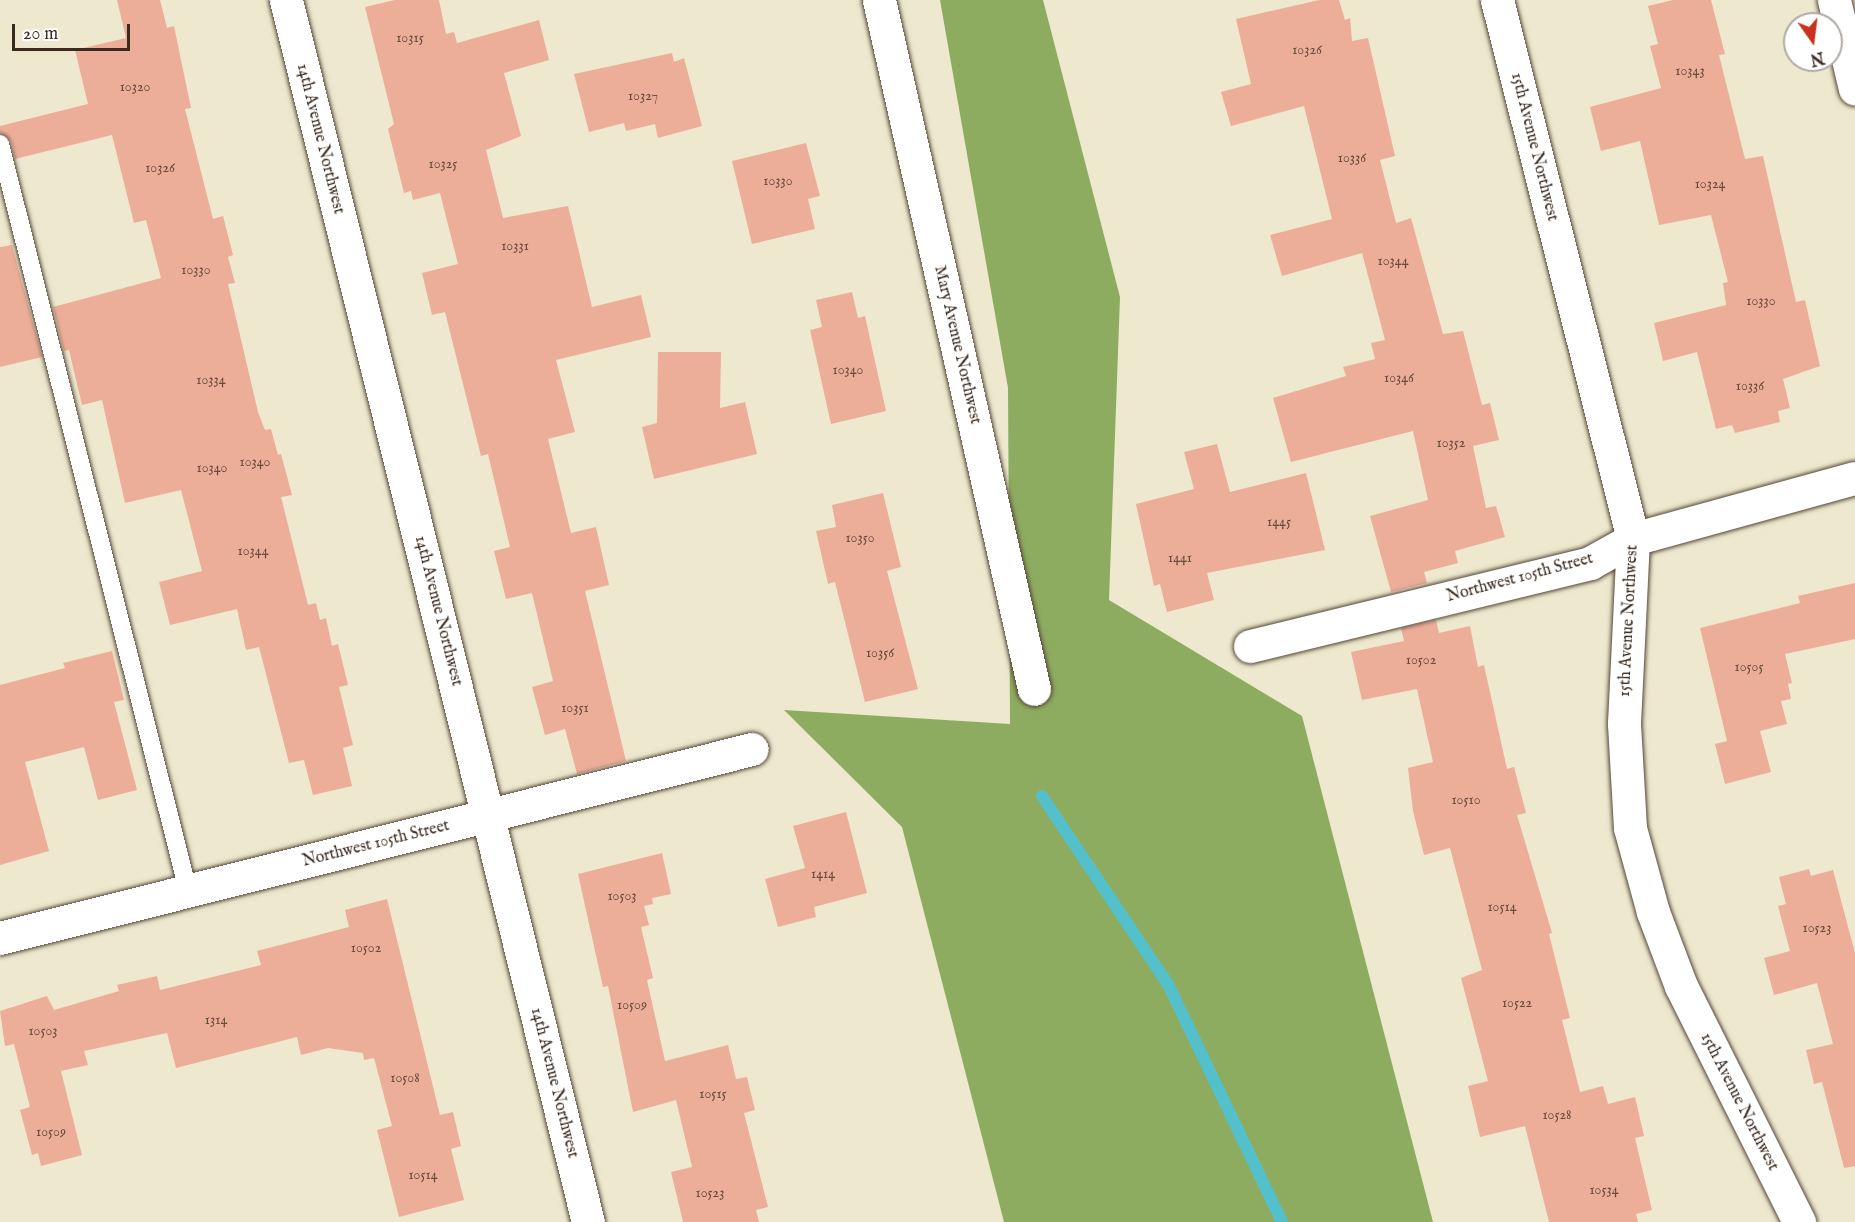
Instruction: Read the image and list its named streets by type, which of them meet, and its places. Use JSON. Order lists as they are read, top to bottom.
{
  "streets": {
    "street": [
      "14th Avenue Northwest",
      "15th Avenue Northwest",
      "Mary Avenue Northwest",
      "Northwest 105th Street"
    ]
  },
  "crossings": [
    ["14th Avenue Northwest", "Northwest 105th Street"],
    ["15th Avenue Northwest", "Northwest 105th Street"]
  ],
  "house_numbers": [
    "10315",
    "10326",
    "10343",
    "10320",
    "10327",
    "10336",
    "10325",
    "10326",
    "10330",
    "10324",
    "10331",
    "10344",
    "10330",
    "10330",
    "10340",
    "10346",
    "10334",
    "10336",
    "10352",
    "10340",
    "10340",
    "1445",
    "10350",
    "10344",
    "1441",
    "10356",
    "10502",
    "10505",
    "10351",
    "10510",
    "1414",
    "10503",
    "10514",
    "10523",
    "10502",
    "10522",
    "10509",
    "1314",
    "10503",
    "10508",
    "10515",
    "10528",
    "10509",
    "10514",
    "10534",
    "10523"
  ],
  "scale_bar": "20 m",
  "north": "bottom"
}
